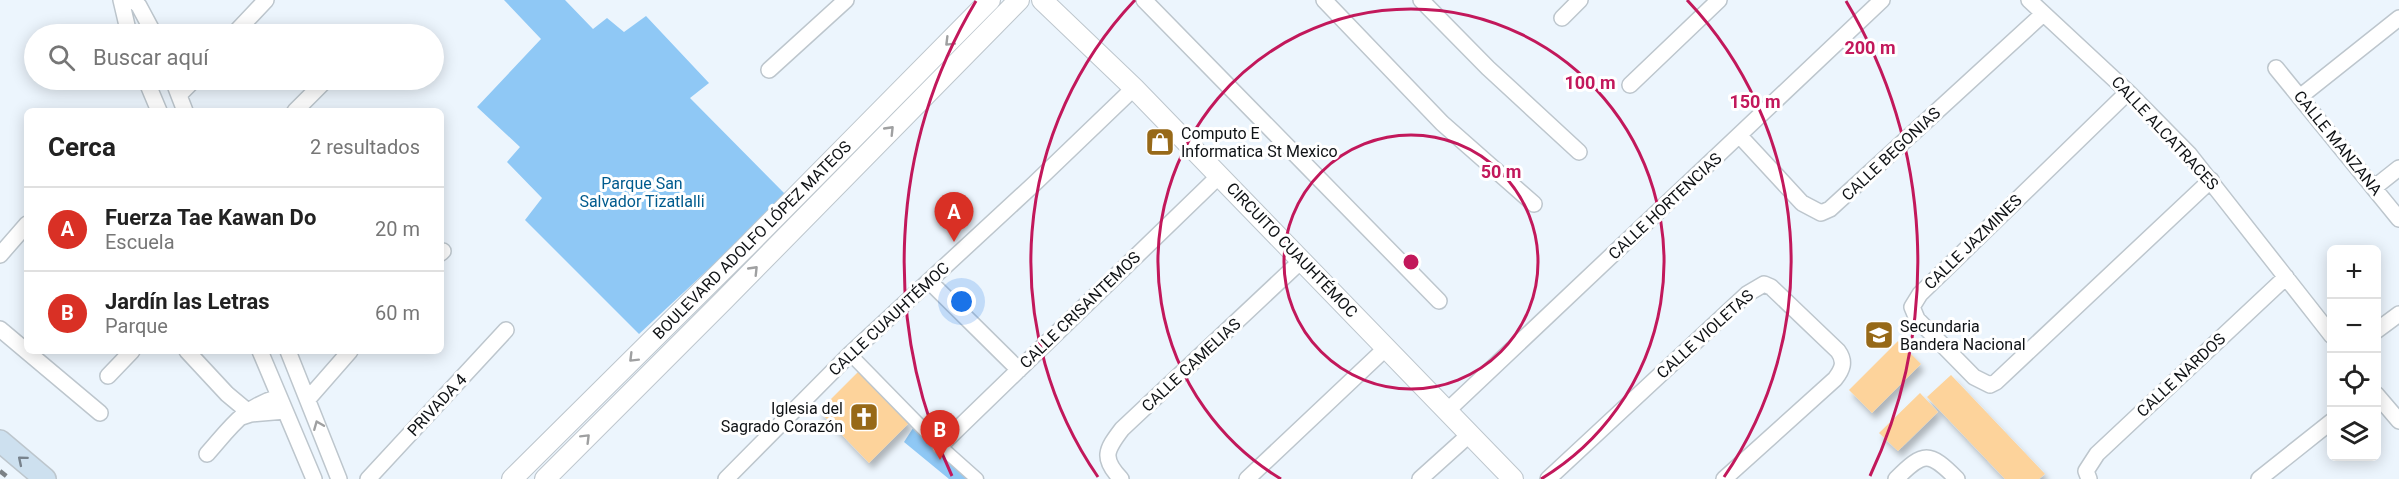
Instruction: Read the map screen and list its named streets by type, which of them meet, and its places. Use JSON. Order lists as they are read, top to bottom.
{
  "streets": {
    "street": [
      "CALLE ALCATRACES",
      "CALLE MANZANA",
      "CALLE BEGONIAS",
      "CALLE HORTENCIAS",
      "BOULEVARD ADOLFO LÓPEZ MATEOS",
      "CALLE JAZMINES",
      "CIRCUITO CUAUHTÉMOC",
      "CALLE CRISANTEMOS",
      "CALLE CUAUHTÉMOC",
      "CALLE VIOLETAS",
      "CALLE CAMELIAS",
      "CALLE NARDOS",
      "PRIVADA 4"
    ]
  },
  "crossings": [
    ["CALLE ALCATRACES", "CALLE BEGONIAS"],
    ["CALLE ALCATRACES", "CALLE JAZMINES"],
    ["CALLE ALCATRACES", "CALLE NARDOS"],
    ["CALLE BEGONIAS", "CALLE HORTENCIAS"],
    ["CALLE HORTENCIAS", "CIRCUITO CUAUHTÉMOC"],
    ["CIRCUITO CUAUHTÉMOC", "CALLE CRISANTEMOS"],
    ["CIRCUITO CUAUHTÉMOC", "CALLE CUAUHTÉMOC"],
    ["CIRCUITO CUAUHTÉMOC", "CALLE CAMELIAS"]
  ],
  "parks": ["Parque San Salvador Tizatlalli"],
  "places": {
    "shop": ["Computo E Informatica St Mexico"],
    "school or university": ["Secundaria Bandera Nacional"],
    "church": ["Iglesia del Sagrado Corazón"]
  },
  "page": {
    "search": "Buscar aquí",
    "heading": ["Cerca", "2 resultados"],
    "list": [
      {
        "mark": "A",
        "name": "Fuerza Tae Kawan Do",
        "note": "Escuela",
        "value": "20 m"
      },
      {
        "mark": "B",
        "name": "Jardín las Letras",
        "note": "Parque",
        "value": "60 m"
      }
    ],
    "pins": ["A", "B"],
    "map_buttons": ["+", "−"]
  },
  "rings": [
    "200 m",
    "100 m",
    "150 m",
    "50 m"
  ]
}
